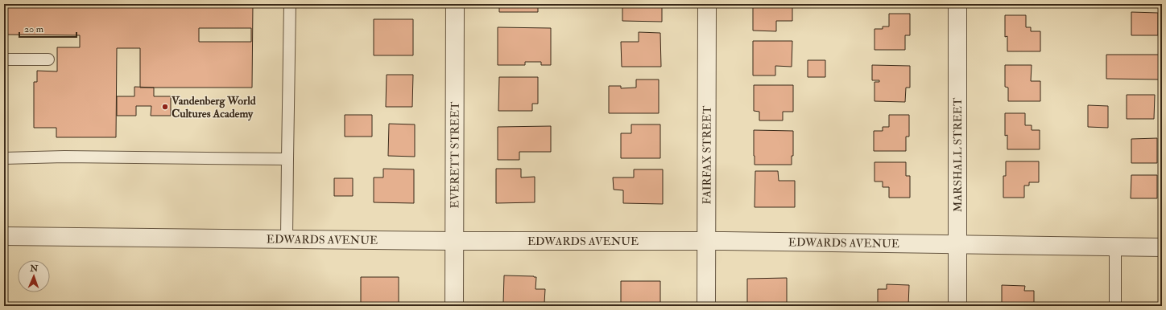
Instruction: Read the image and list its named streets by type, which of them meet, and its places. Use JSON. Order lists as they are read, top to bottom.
{
  "streets": {
    "street": [
      "EVERETT STREET",
      "FAIRFAX STREET",
      "MARSHALL STREET",
      "EDWARDS AVENUE"
    ]
  },
  "crossings": [
    ["EVERETT STREET", "EDWARDS AVENUE"],
    ["FAIRFAX STREET", "EDWARDS AVENUE"],
    ["MARSHALL STREET", "EDWARDS AVENUE"]
  ],
  "places": ["Vandenberg World Cultures Academy"],
  "scale_bar": "20 m",
  "north": "top"
}
